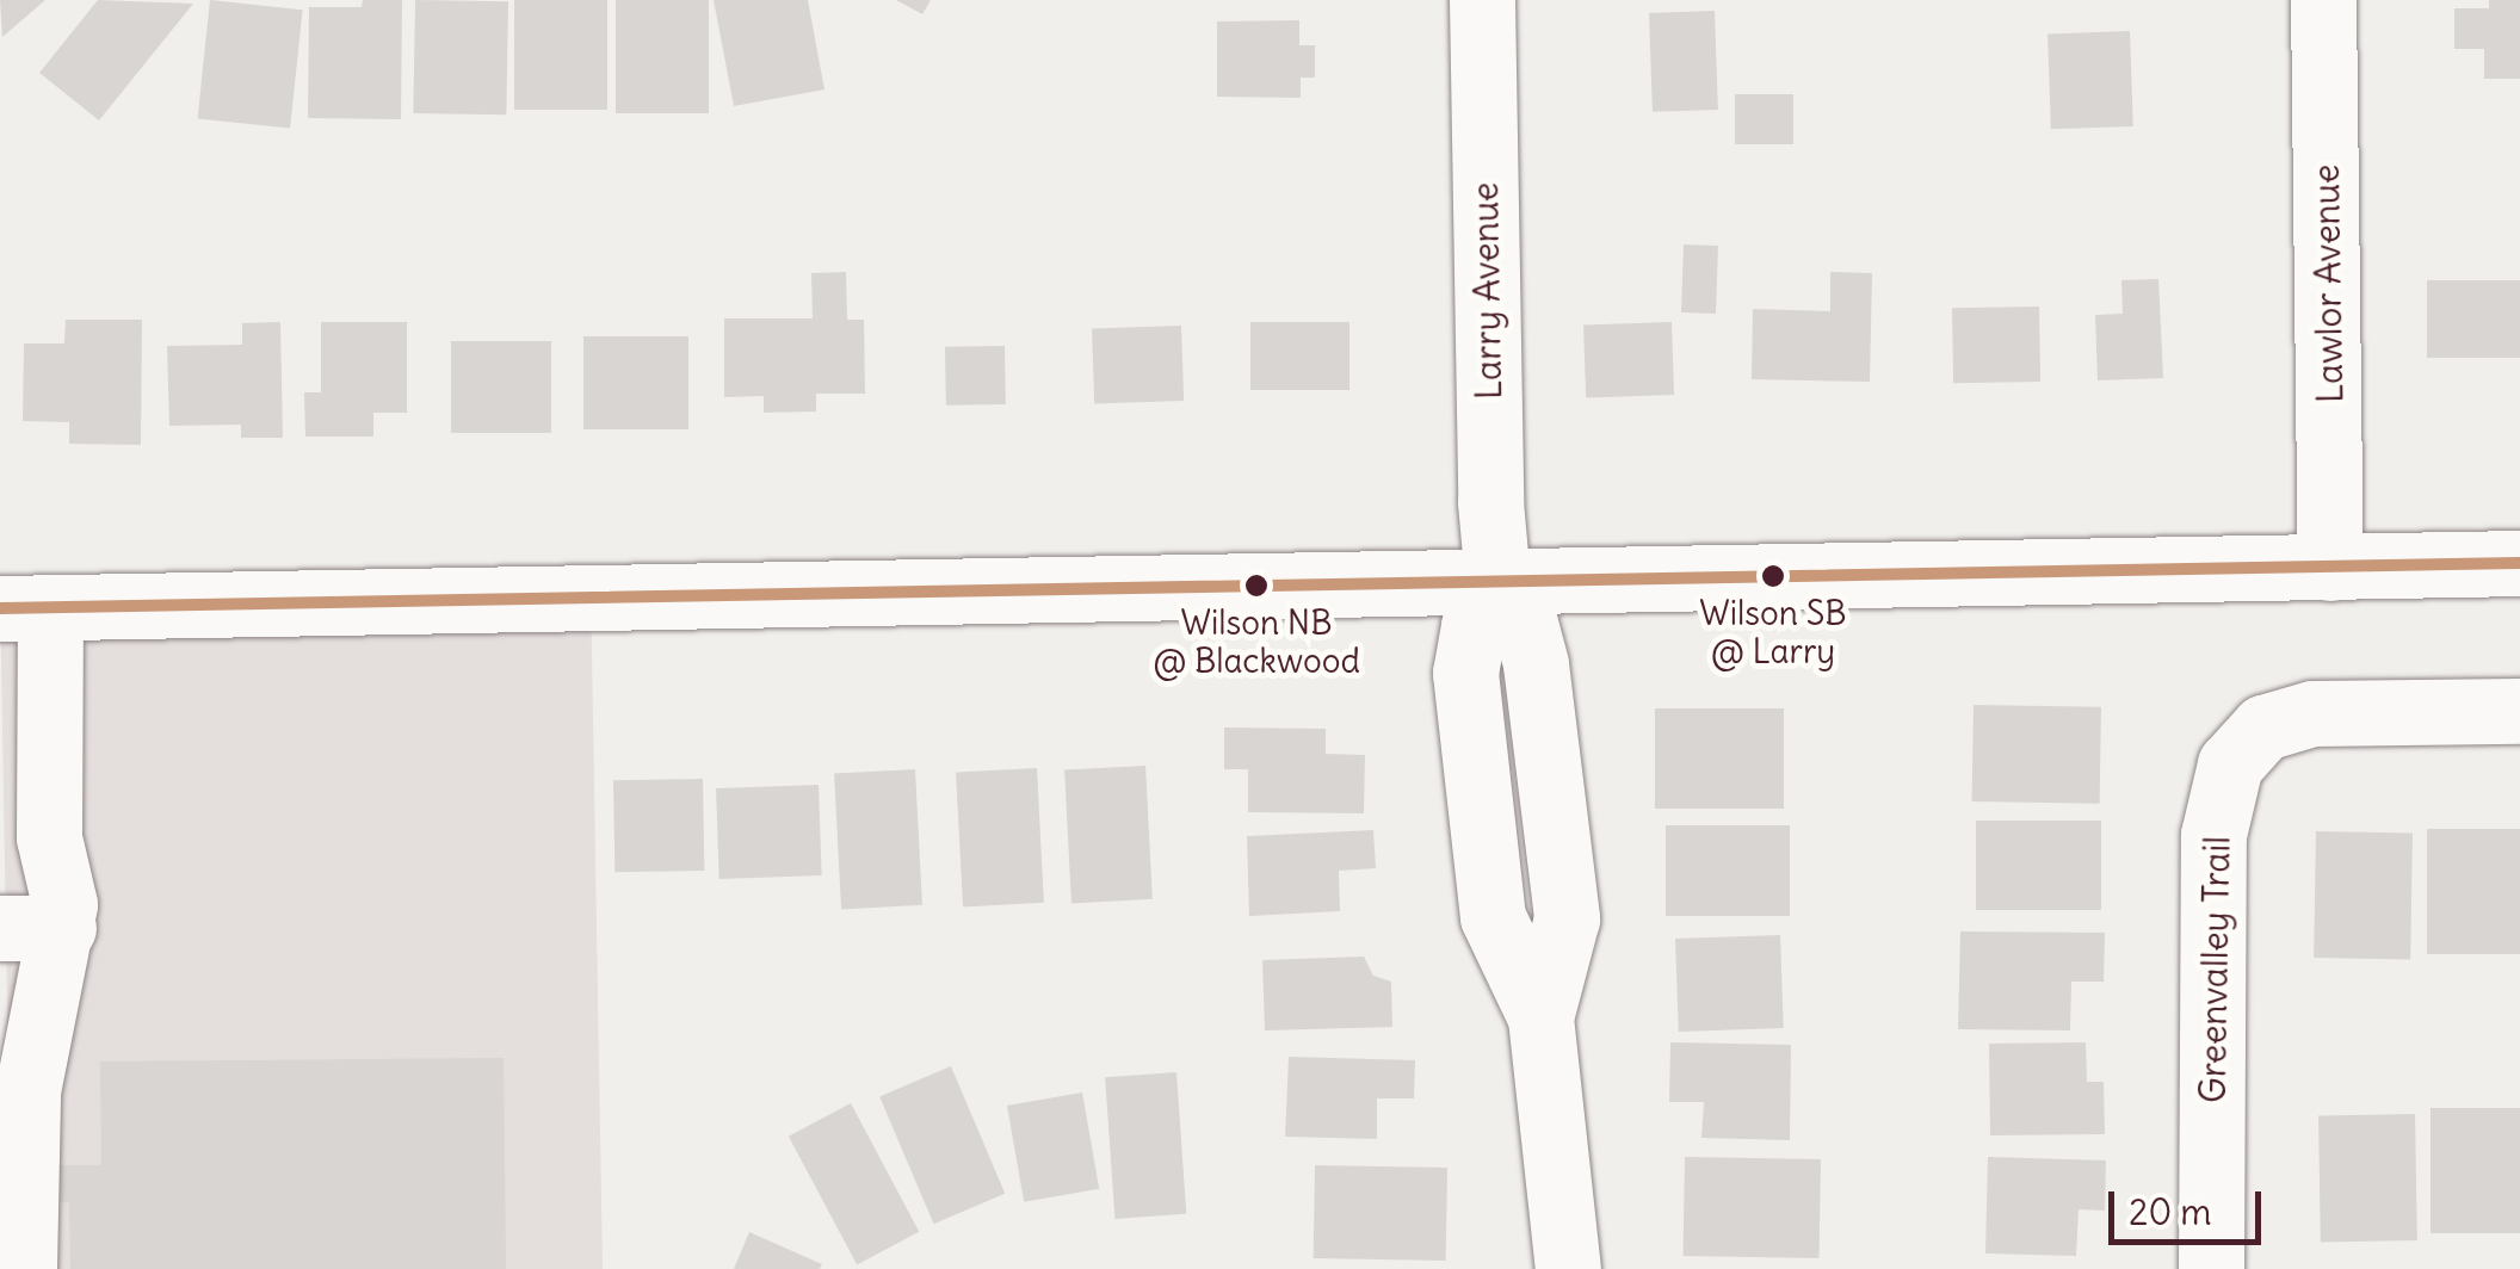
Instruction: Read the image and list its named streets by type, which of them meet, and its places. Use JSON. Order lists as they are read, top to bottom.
{
  "streets": {
    "street": ["Lawlor Avenue", "Larry Avenue", "Greenvalley Trail"]
  },
  "places": ["Wilson SB @ Larry", "Wilson NB @ Blackwood"],
  "scale_bar": "20 m"
}
